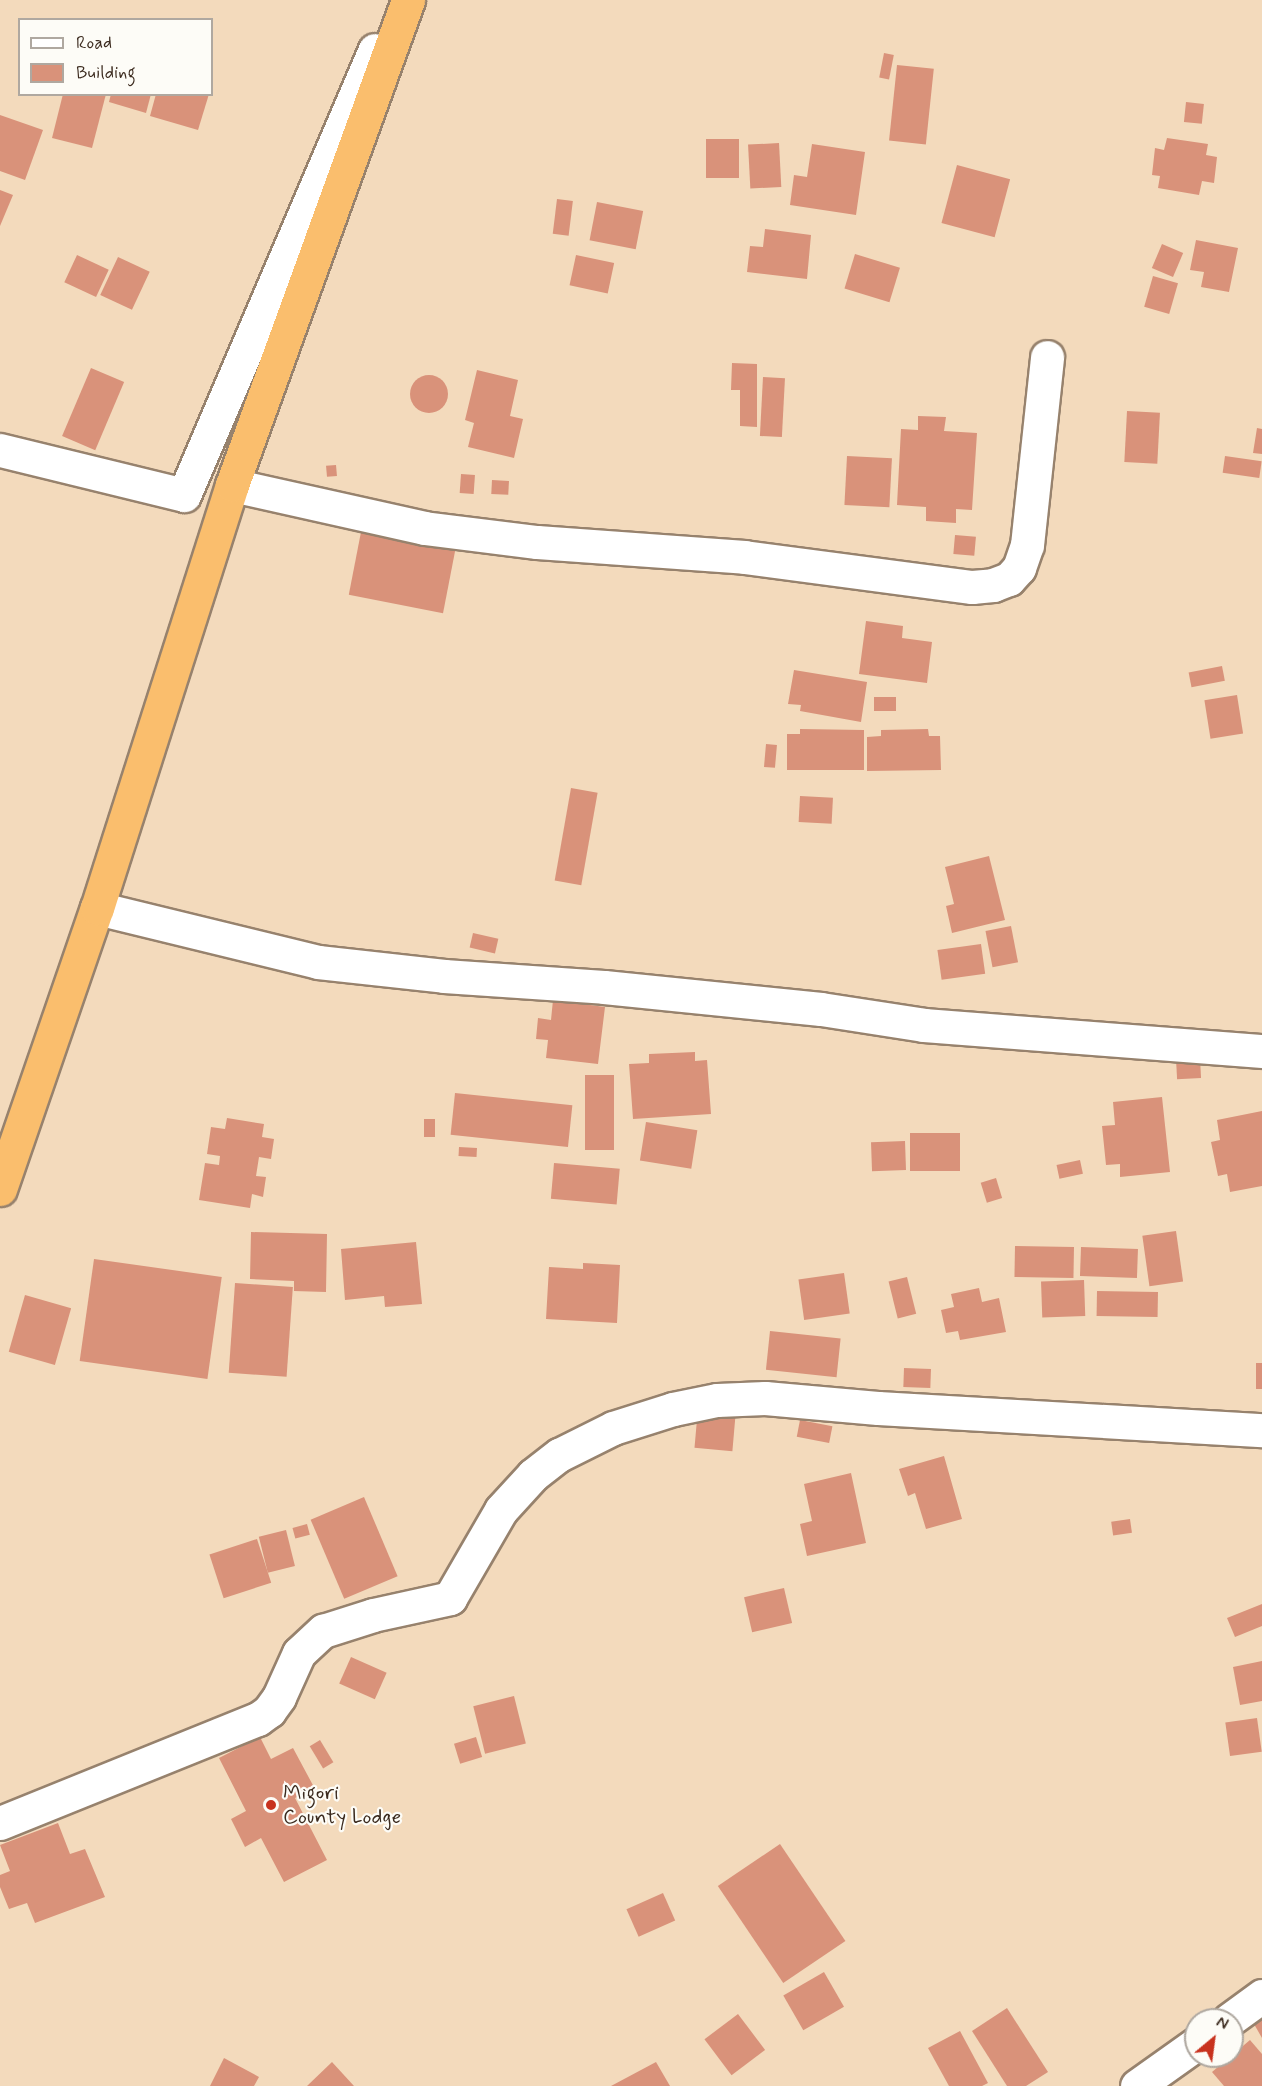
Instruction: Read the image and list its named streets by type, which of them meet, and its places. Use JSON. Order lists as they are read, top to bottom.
{
  "places": ["Migori County Lodge"],
  "legend": ["Road", "Building"],
  "north": "top right"
}
